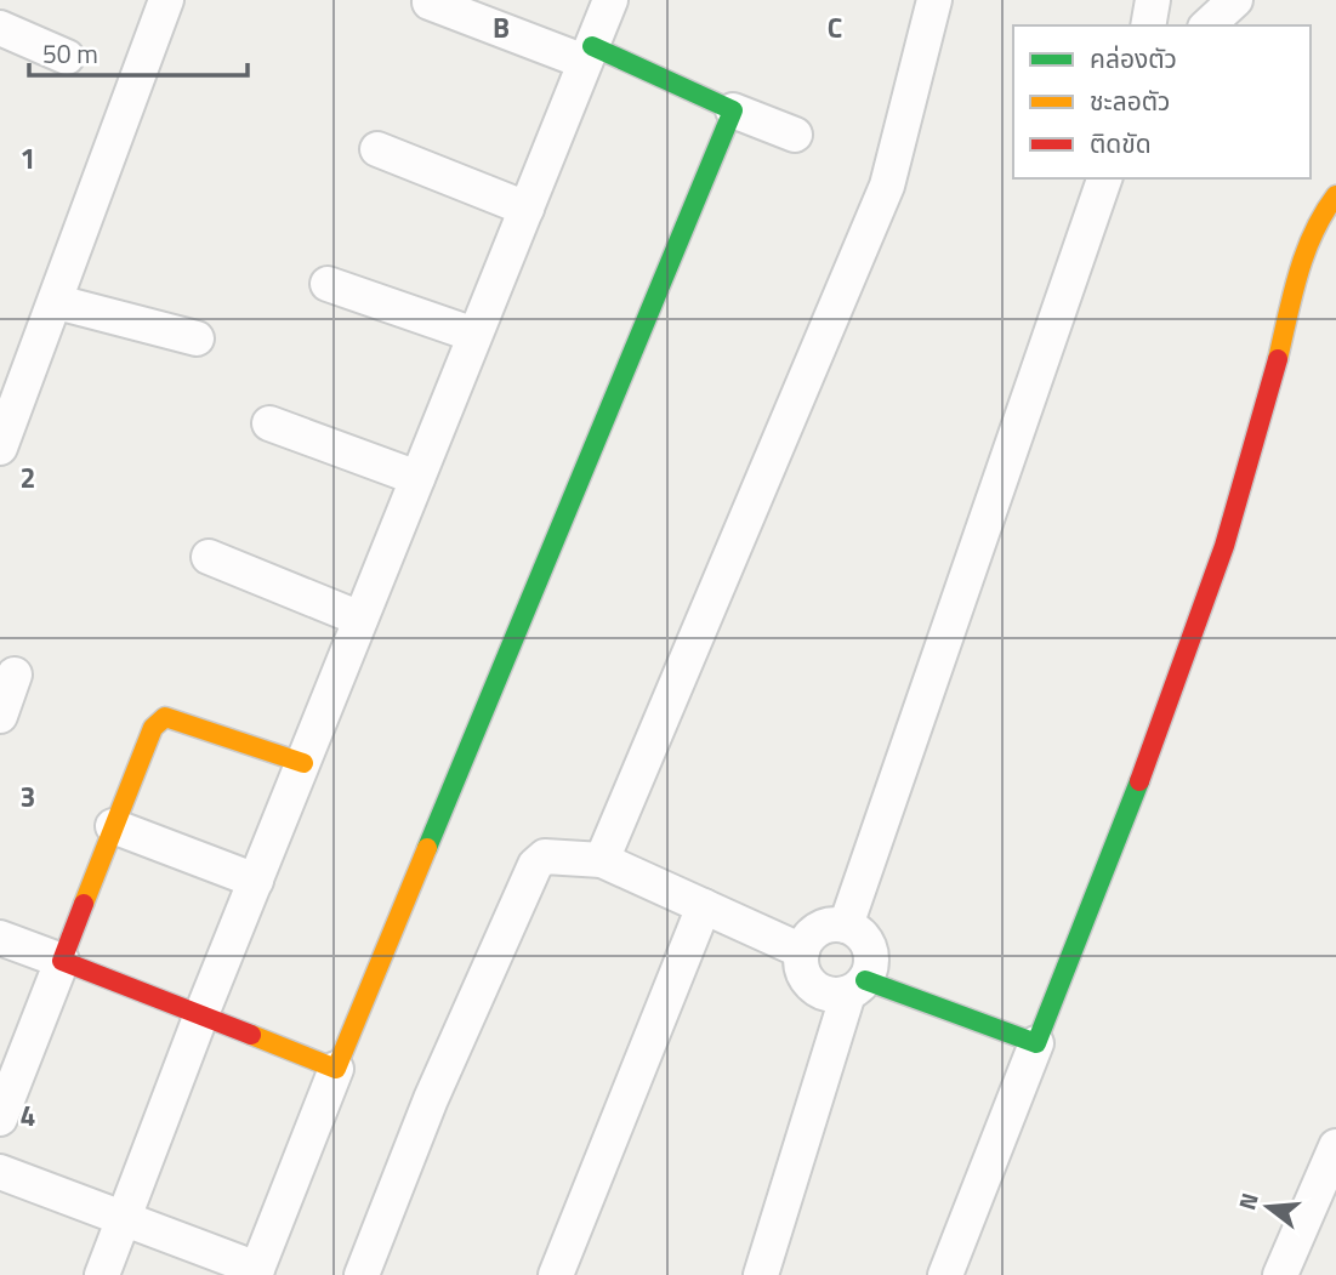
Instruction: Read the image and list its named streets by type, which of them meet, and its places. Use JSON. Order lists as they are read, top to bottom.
{
  "legend": ["คล่องตัว", "ชะลอตัว", "ติดขัด"],
  "scale_bar": "50 m",
  "north": "left",
  "grid": {
    "columns": ["B", "C"],
    "rows": [
      "1",
      "2",
      "3",
      "4"
    ]
  }
}
